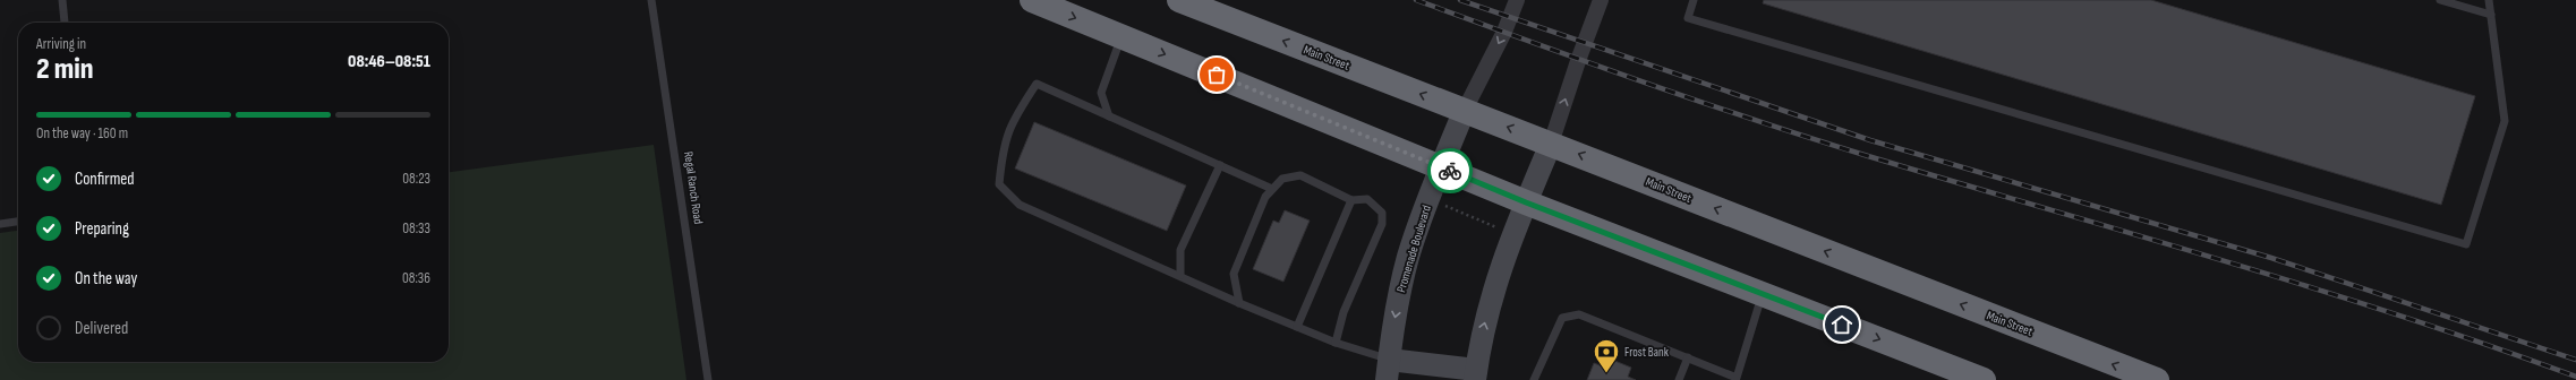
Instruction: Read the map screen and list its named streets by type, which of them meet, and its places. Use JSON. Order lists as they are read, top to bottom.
{
  "streets": {
    "highway": ["Main Street"],
    "street": ["Promenade Boulevard"],
    "lane": ["Regal Ranch Road"]
  },
  "crossings": [
    ["Main Street", "Promenade Boulevard"]
  ],
  "places": {
    "bank": ["Frost Bank"]
  },
  "page": {
    "heading": ["2 min", "Arriving in", "08:46–08:51"],
    "bar": "On the way · 160 m",
    "list": [
      ["Confirmed", "08:23"],
      ["Preparing", "08:33"],
      ["On the way", "08:36"],
      "Delivered"
    ]
  }
}
